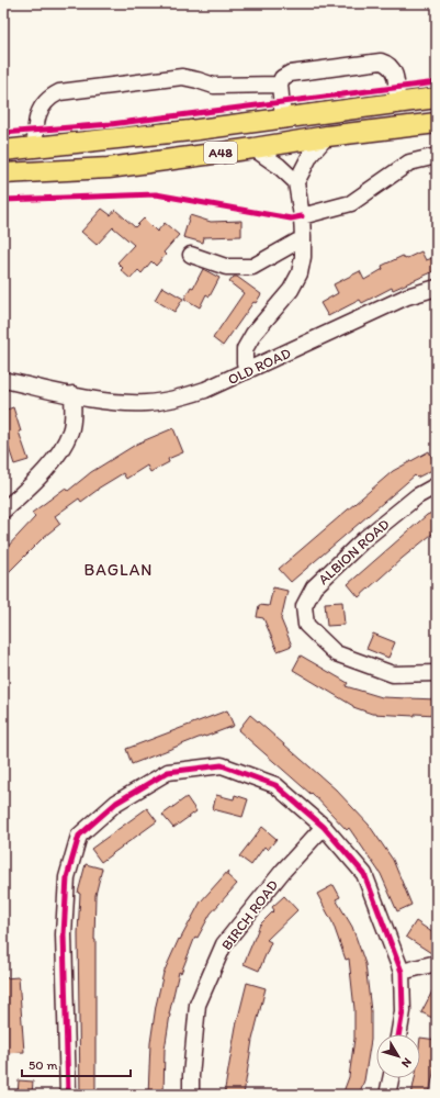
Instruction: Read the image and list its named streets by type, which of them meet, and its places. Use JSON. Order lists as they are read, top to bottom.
{
  "streets": {
    "main road": ["A48"],
    "street": ["OLD ROAD", "ALBION ROAD", "BIRCH ROAD"]
  },
  "districts": ["BAGLAN"],
  "scale_bar": "50 m",
  "north": "bottom right"
}
